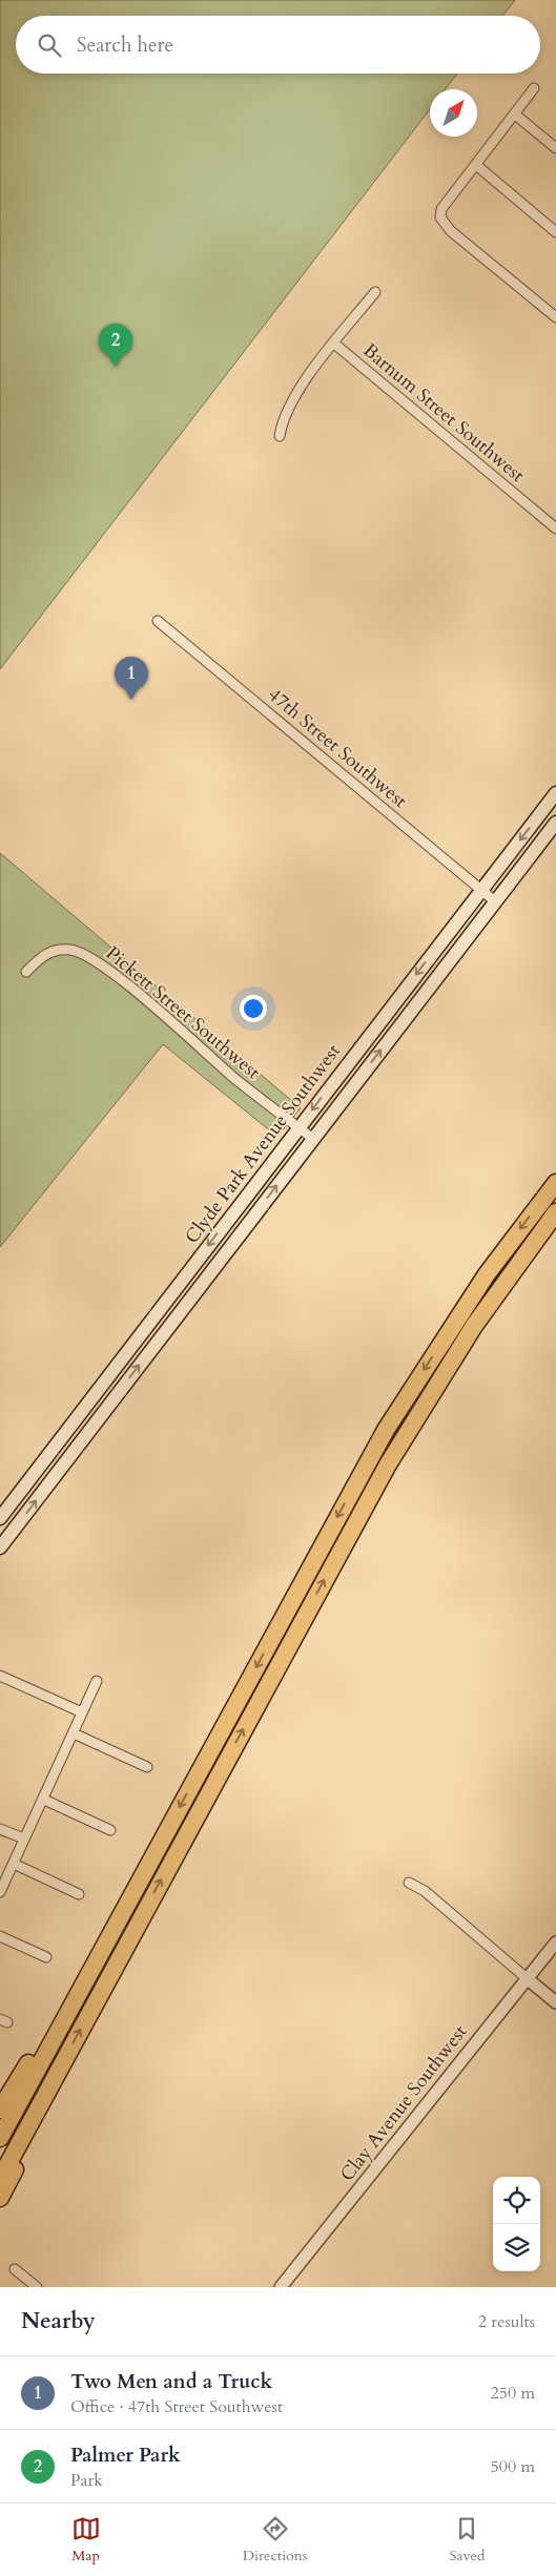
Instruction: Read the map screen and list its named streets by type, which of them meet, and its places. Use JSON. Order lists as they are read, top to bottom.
{
  "streets": {
    "main road": ["Clyde Park Avenue Southwest"],
    "street": [
      "Barnum Street Southwest",
      "47th Street Southwest",
      "Pickett Street Southwest",
      "Clay Avenue Southwest"
    ]
  },
  "crossings": [
    ["47th Street Southwest", "Clyde Park Avenue Southwest"],
    ["Pickett Street Southwest", "Clyde Park Avenue Southwest"]
  ],
  "north": "top right",
  "page": {
    "search": "Search here",
    "pins": ["2", "1"],
    "heading": ["Nearby", "2 results"],
    "list": [
      {
        "mark": "1",
        "name": "Two Men and a Truck",
        "note": "Office · 47th Street Southwest",
        "value": "250 m"
      },
      {
        "mark": "2",
        "name": "Palmer Park",
        "note": "Park",
        "value": "500 m"
      }
    ],
    "nav": ["Map", "Directions", "Saved"]
  }
}
